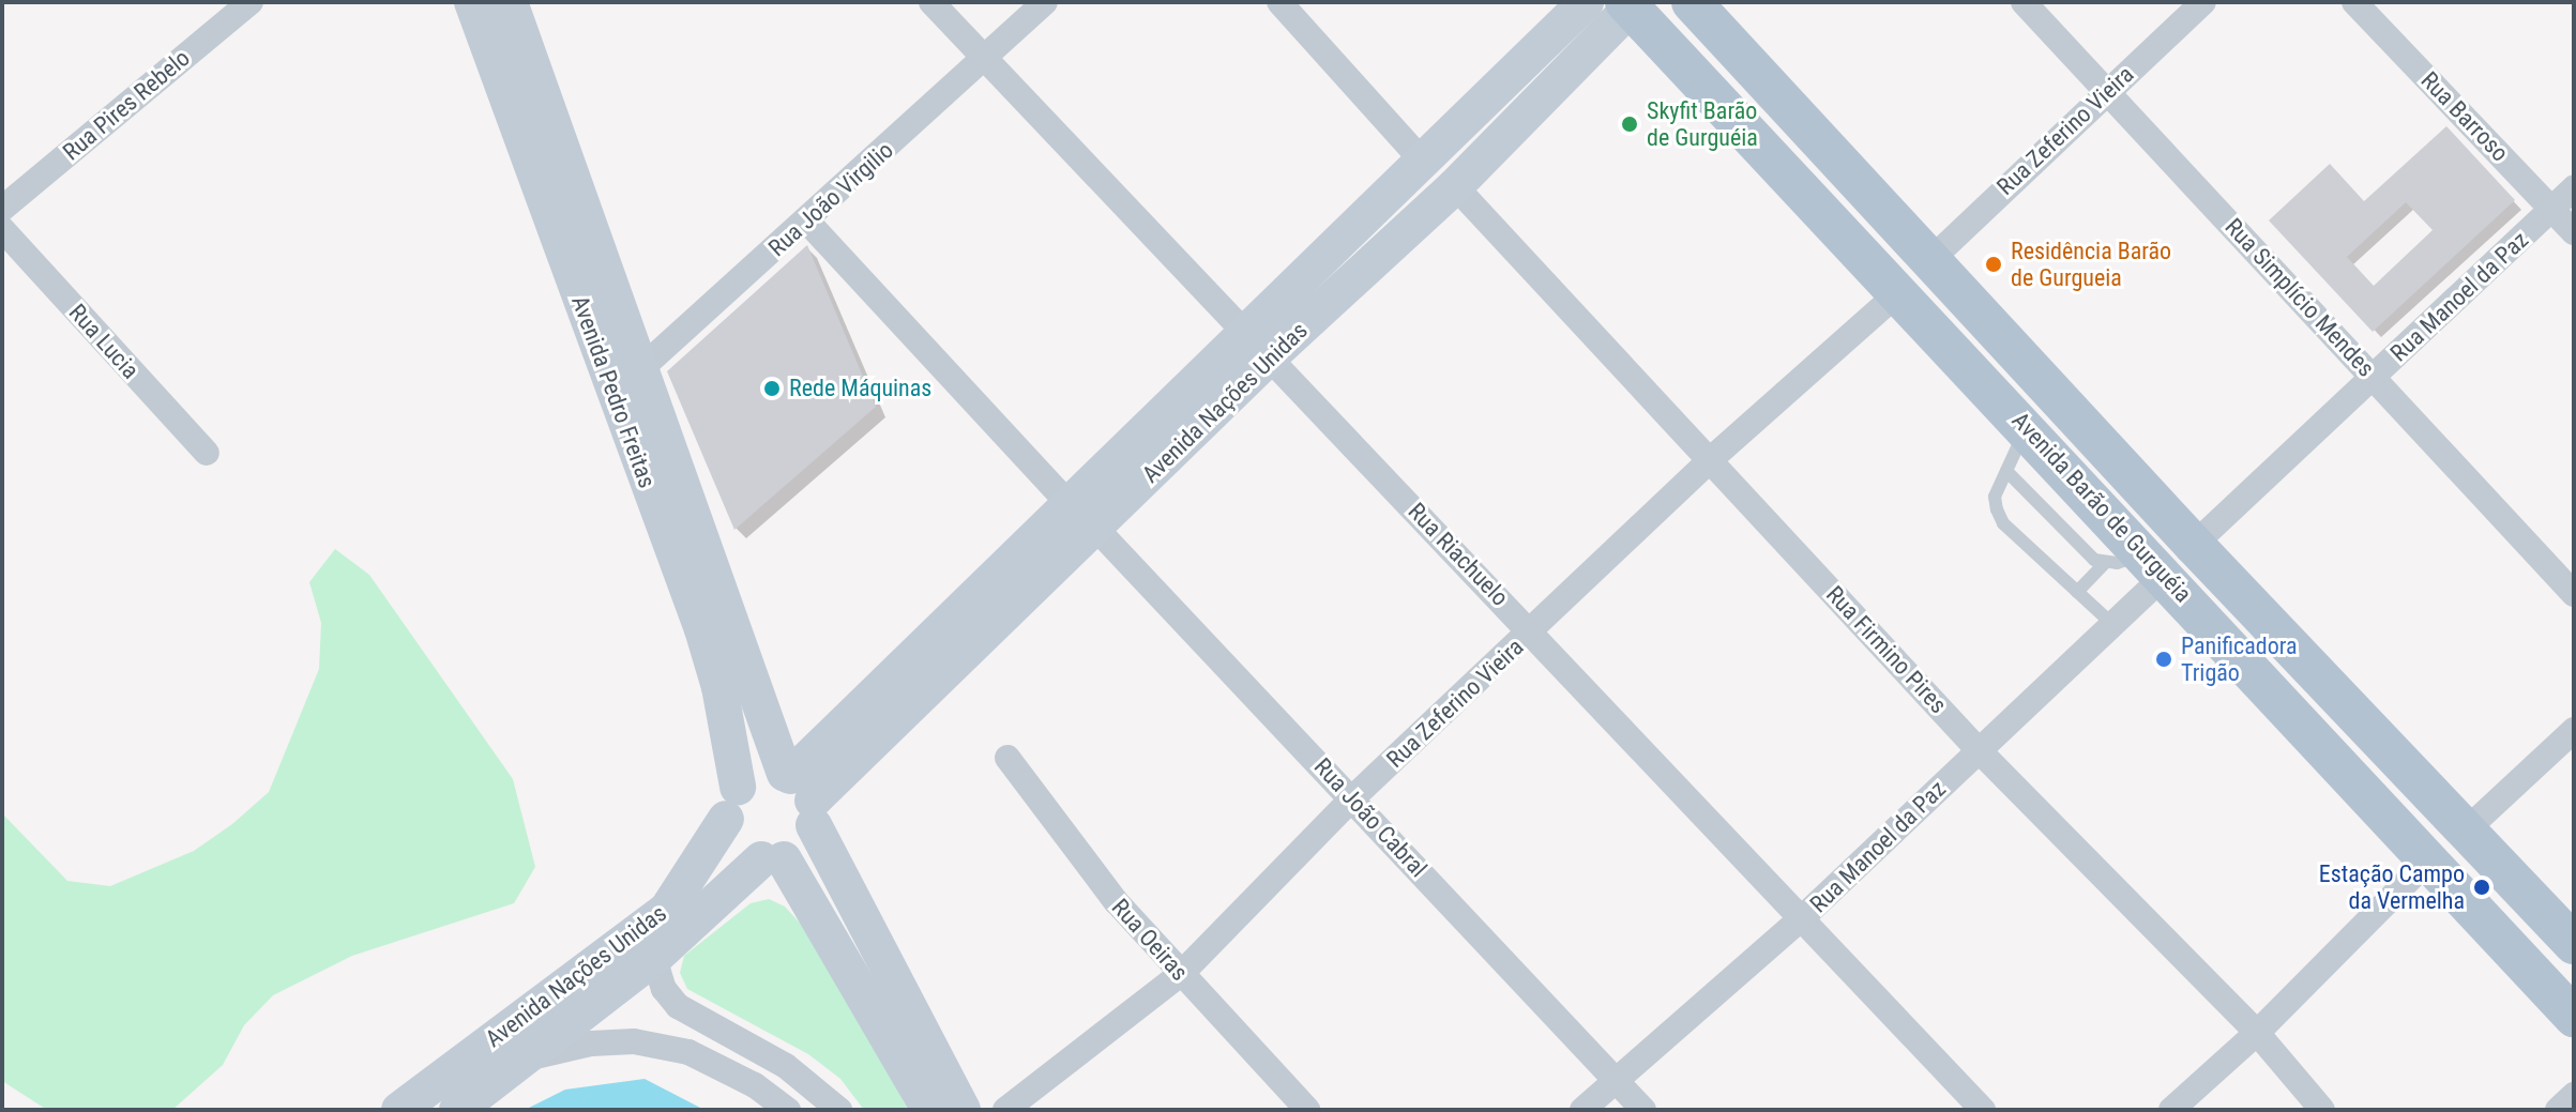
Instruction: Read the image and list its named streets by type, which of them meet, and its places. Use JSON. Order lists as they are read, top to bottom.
{
  "streets": {
    "main road": ["Avenida Barão de Gurguéia"],
    "street": [
      "Rua Pires Rebelo",
      "Rua Barroso",
      "Rua Zeferino Vieira",
      "Rua João Virgilio",
      "Rua Manoel da Paz",
      "Rua Simplício Mendes",
      "Rua Lucia",
      "Avenida Pedro Freitas",
      "Avenida Nações Unidas",
      "Rua Riachuelo",
      "Rua Firmino Pires",
      "Rua João Cabral",
      "Rua Oeiras"
    ]
  },
  "crossings": [
    ["Rua Barroso", "Rua Manoel da Paz"],
    ["Rua Zeferino Vieira", "Rua Simplício Mendes"],
    ["Rua Zeferino Vieira", "Avenida Barão de Gurguéia"],
    ["Rua Zeferino Vieira", "Rua Riachuelo"],
    ["Rua Zeferino Vieira", "Rua Firmino Pires"],
    ["Rua Zeferino Vieira", "Rua João Cabral"],
    ["Rua Zeferino Vieira", "Rua Oeiras"],
    ["Rua João Virgilio", "Avenida Pedro Freitas"],
    ["Rua João Virgilio", "Rua Riachuelo"],
    ["Rua João Virgilio", "Rua João Cabral"],
    ["Rua Manoel da Paz", "Rua Simplício Mendes"],
    ["Rua Manoel da Paz", "Avenida Barão de Gurguéia"],
    ["Rua Manoel da Paz", "Rua Riachuelo"],
    ["Rua Manoel da Paz", "Rua Firmino Pires"],
    ["Rua Manoel da Paz", "Rua João Cabral"],
    ["Avenida Pedro Freitas", "Avenida Nações Unidas"],
    ["Avenida Nações Unidas", "Avenida Barão de Gurguéia"],
    ["Avenida Nações Unidas", "Rua Riachuelo"],
    ["Avenida Nações Unidas", "Rua Firmino Pires"],
    ["Avenida Nações Unidas", "Rua João Cabral"]
  ],
  "places": [
    "Skyfit Barão de Gurguéia",
    "Residência Barão de Gurgueia",
    "Rede Máquinas",
    "Panificadora Trigão",
    "Estação Campo da Vermelha"
  ]
}
